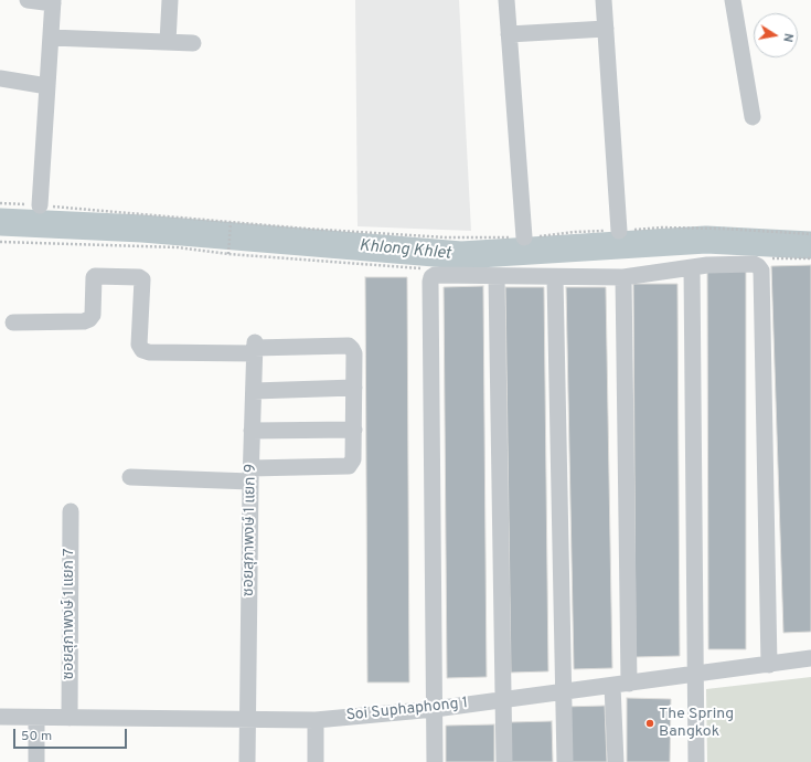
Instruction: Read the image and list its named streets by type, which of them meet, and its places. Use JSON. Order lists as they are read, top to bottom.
{
  "streets": {
    "street": ["ซอยสุภาพงษ์ 1 แยก 9", "ซอยสุภาพงษ์ 1 แยก 7", "Soi Suphaphong 1"]
  },
  "crossings": [
    ["ซอยสุภาพงษ์ 1 แยก 9", "Soi Suphaphong 1"],
    ["ซอยสุภาพงษ์ 1 แยก 7", "Soi Suphaphong 1"]
  ],
  "water": ["Khlong Khlet"],
  "places": ["The Spring Bangkok"],
  "scale_bar": "50 m",
  "north": "right"
}
